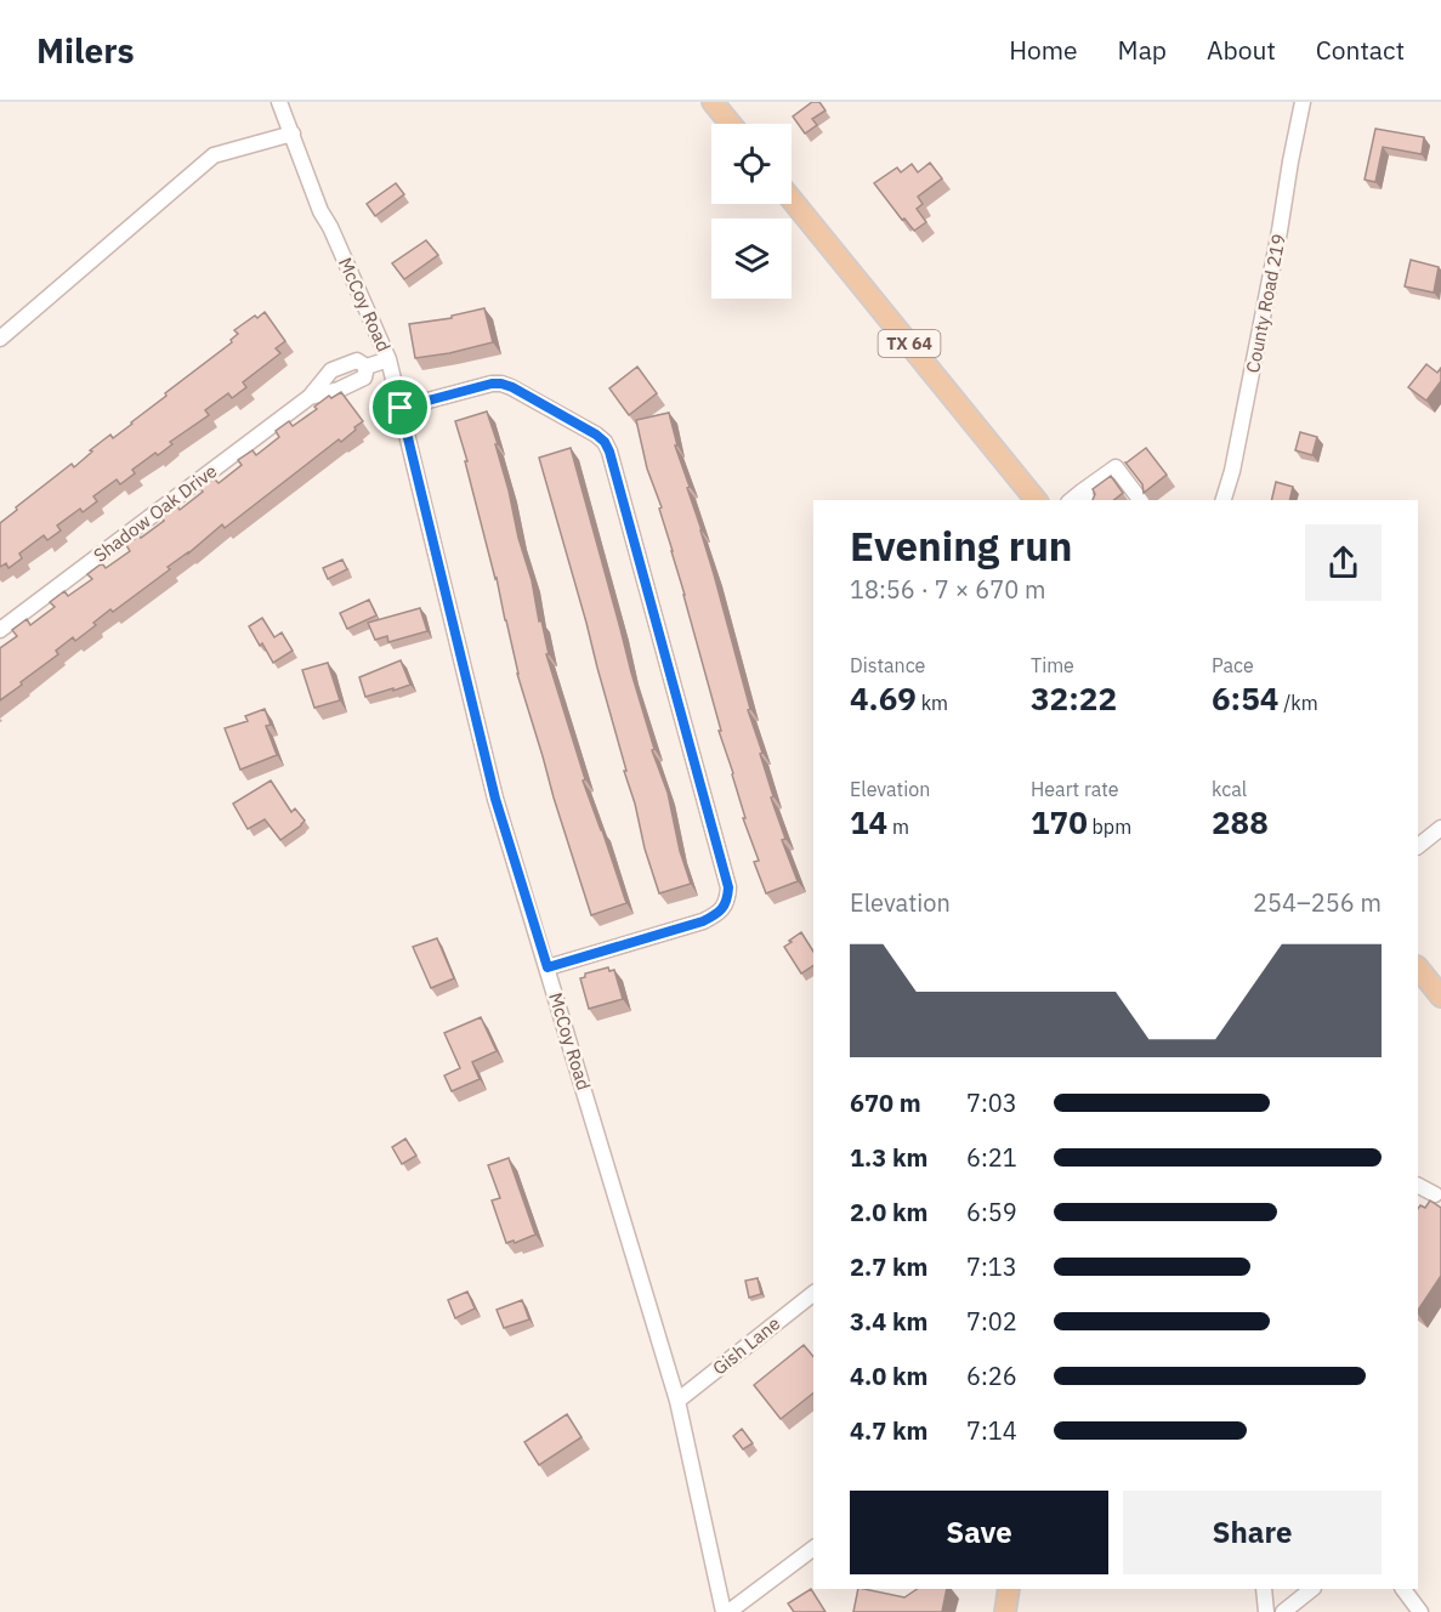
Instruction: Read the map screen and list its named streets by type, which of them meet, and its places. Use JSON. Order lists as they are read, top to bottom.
{
  "streets": {
    "main road": ["TX 64"],
    "street": [
      "County Road 219",
      "McCoy Road",
      "Shadow Oak Drive",
      "Gish Lane"
    ]
  },
  "crossings": [
    ["McCoy Road", "Shadow Oak Drive"],
    ["McCoy Road", "Gish Lane"]
  ],
  "page": {
    "header": "Milers",
    "nav": [
      "Home",
      "Map",
      "About",
      "Contact"
    ],
    "heading": ["Evening run", "18:56 · 7 × 670 m"],
    "stats": [
      ["Distance", "4.69 km"],
      ["Time", "32:22"],
      ["Pace", "6:54 /km"],
      ["Elevation", "14 m"],
      ["Heart rate", "170 bpm"],
      ["kcal", "288"]
    ],
    "chart": ["Elevation", "254–256 m"],
    "list": [
      {
        "name": "670 m",
        "note": "7:03"
      },
      {
        "name": "1.3 km",
        "note": "6:21"
      },
      {
        "name": "2.0 km",
        "note": "6:59"
      },
      {
        "name": "2.7 km",
        "note": "7:13"
      },
      {
        "name": "3.4 km",
        "note": "7:02"
      },
      {
        "name": "4.0 km",
        "note": "6:26"
      },
      {
        "name": "4.7 km",
        "note": "7:14"
      }
    ],
    "buttons": ["Save", "Share"]
  }
}
